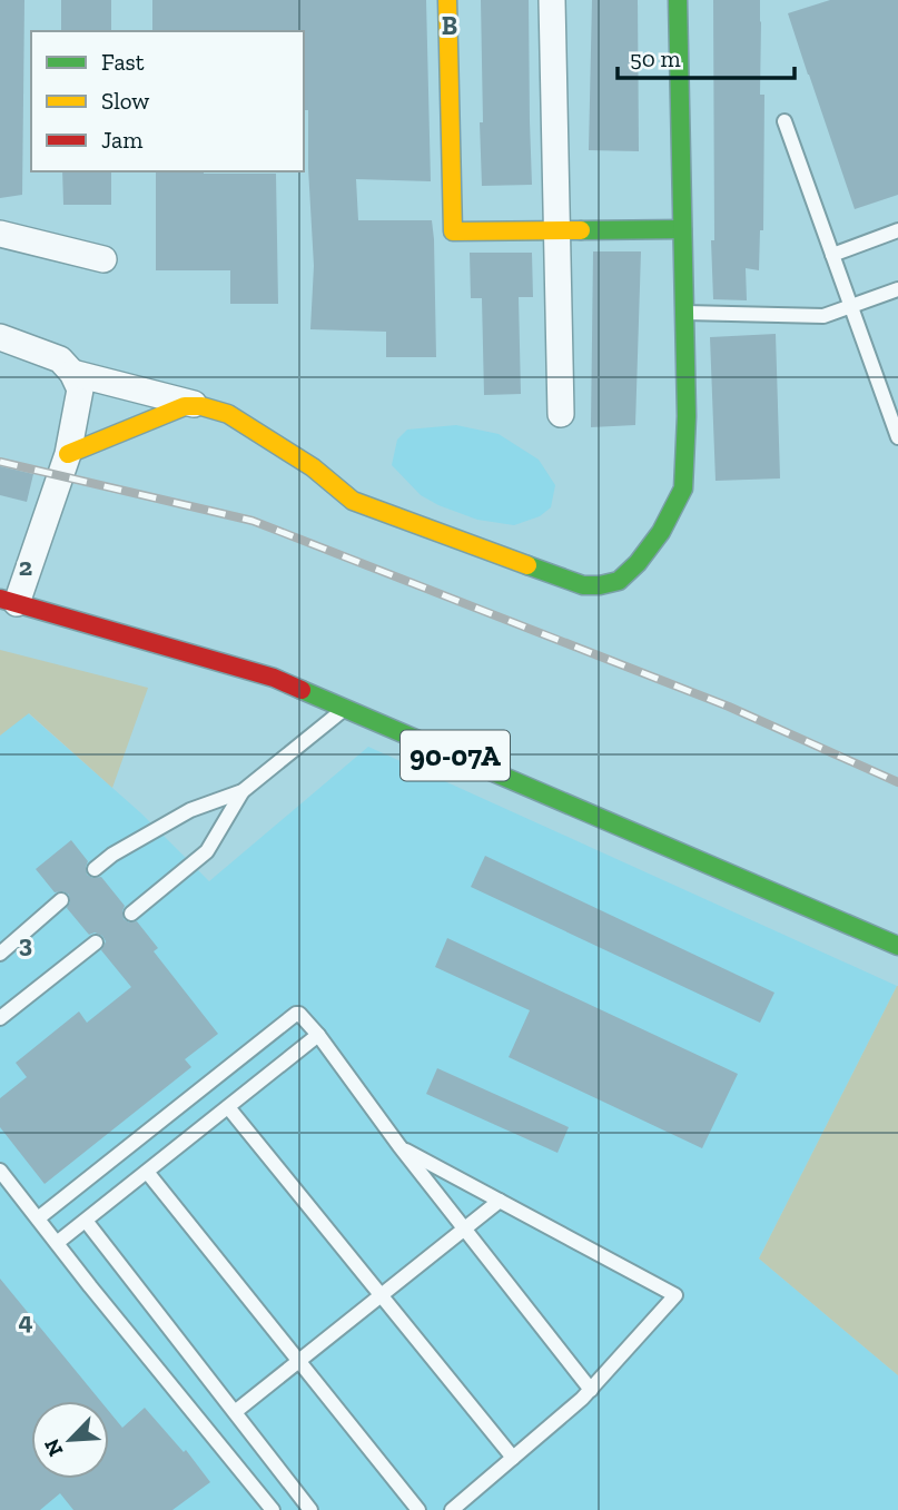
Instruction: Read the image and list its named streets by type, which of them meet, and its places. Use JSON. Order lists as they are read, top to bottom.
{
  "streets": {
    "street": ["90-07A"]
  },
  "legend": ["Fast", "Slow", "Jam"],
  "scale_bar": "50 m",
  "north": "bottom left",
  "grid": {
    "columns": ["B"],
    "rows": ["2", "3", "4"]
  }
}
